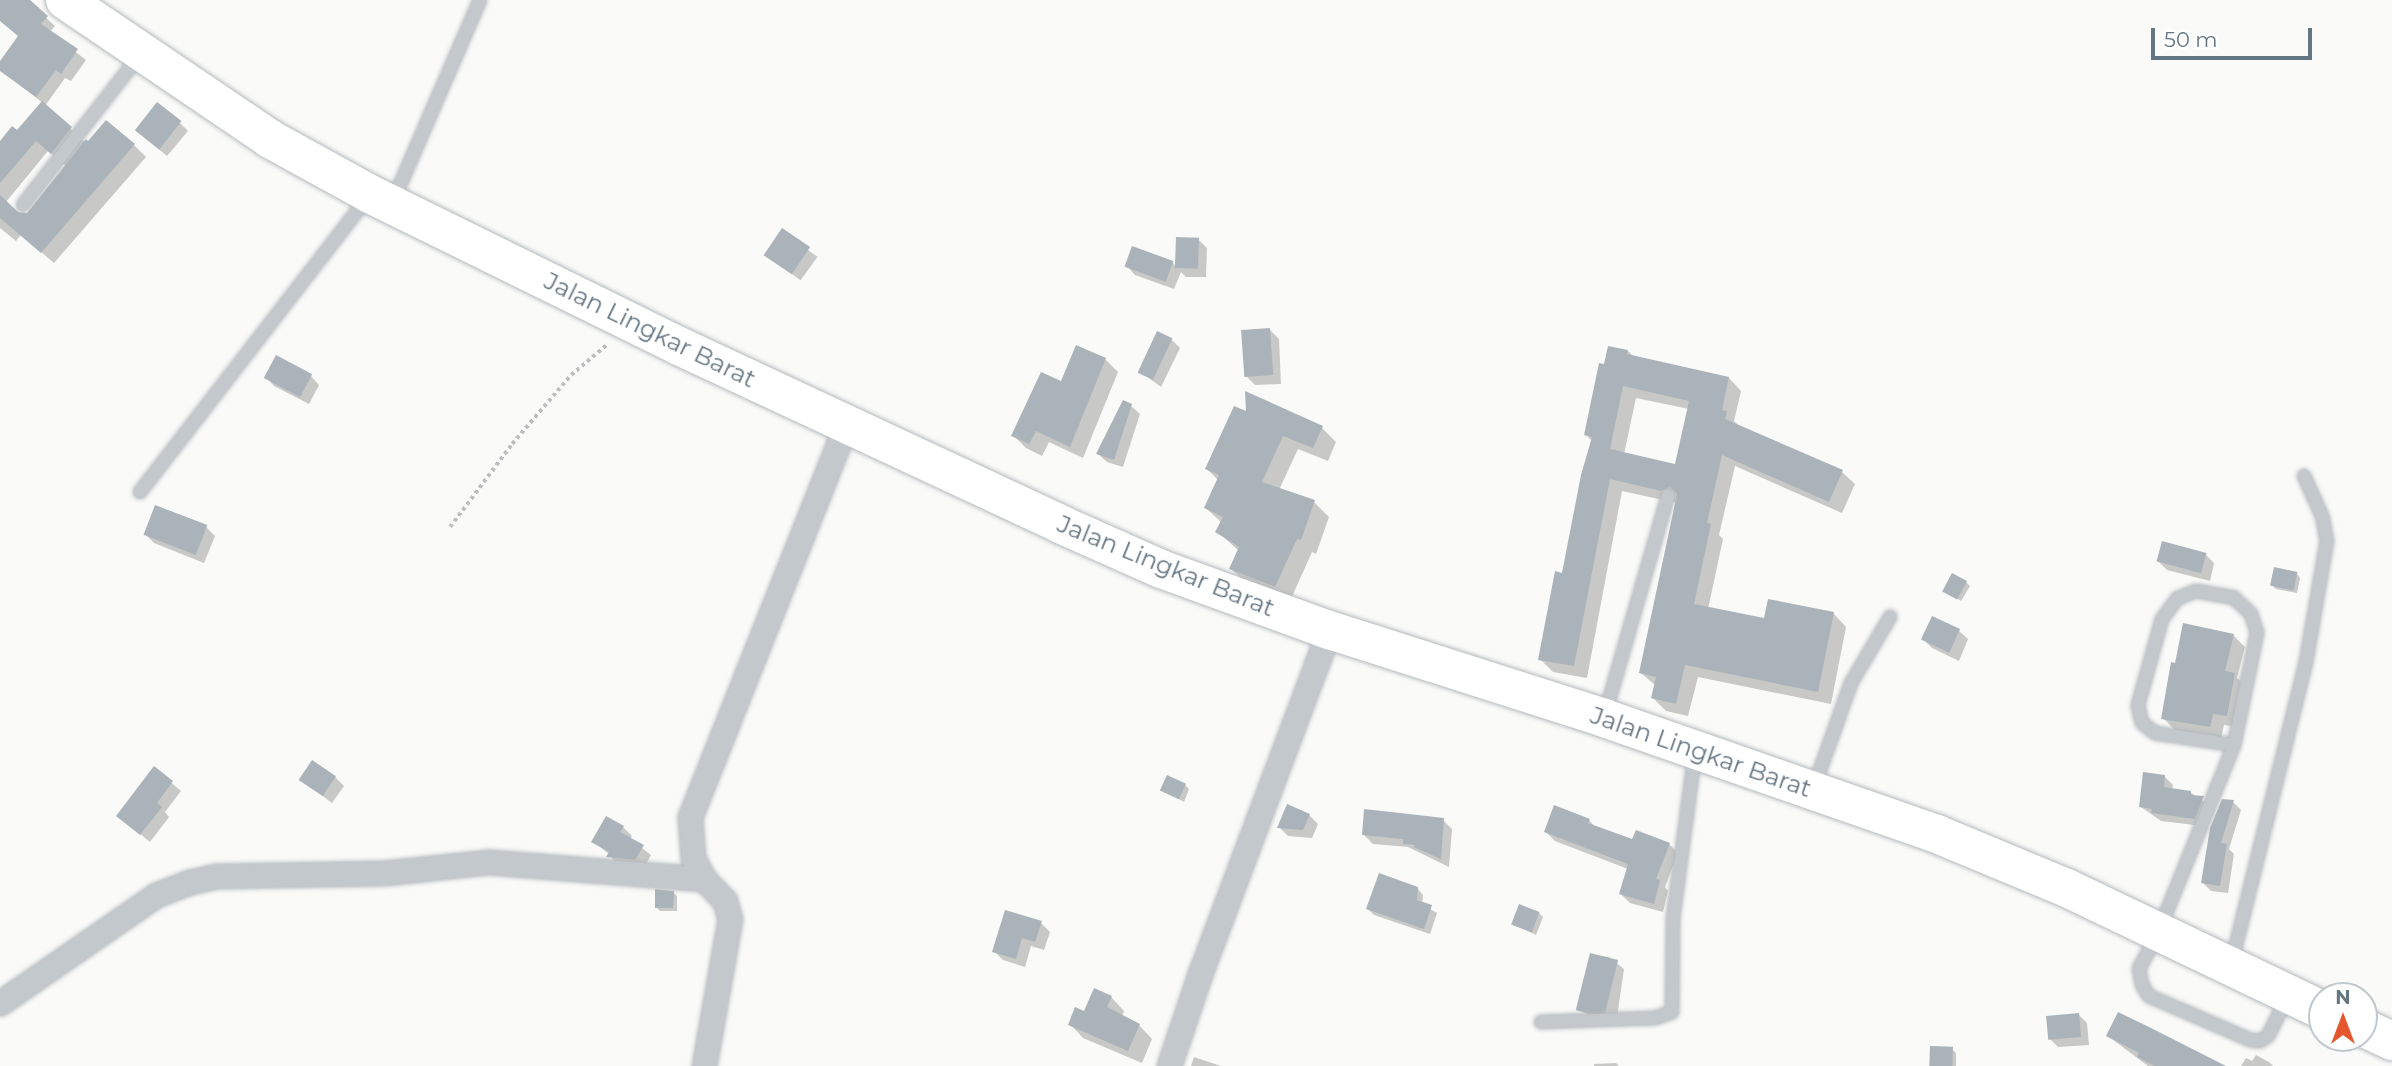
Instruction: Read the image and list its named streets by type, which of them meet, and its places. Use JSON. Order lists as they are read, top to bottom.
{
  "streets": {
    "highway": ["Jalan Lingkar Barat"]
  },
  "scale_bar": "50 m",
  "north": "top"
}
